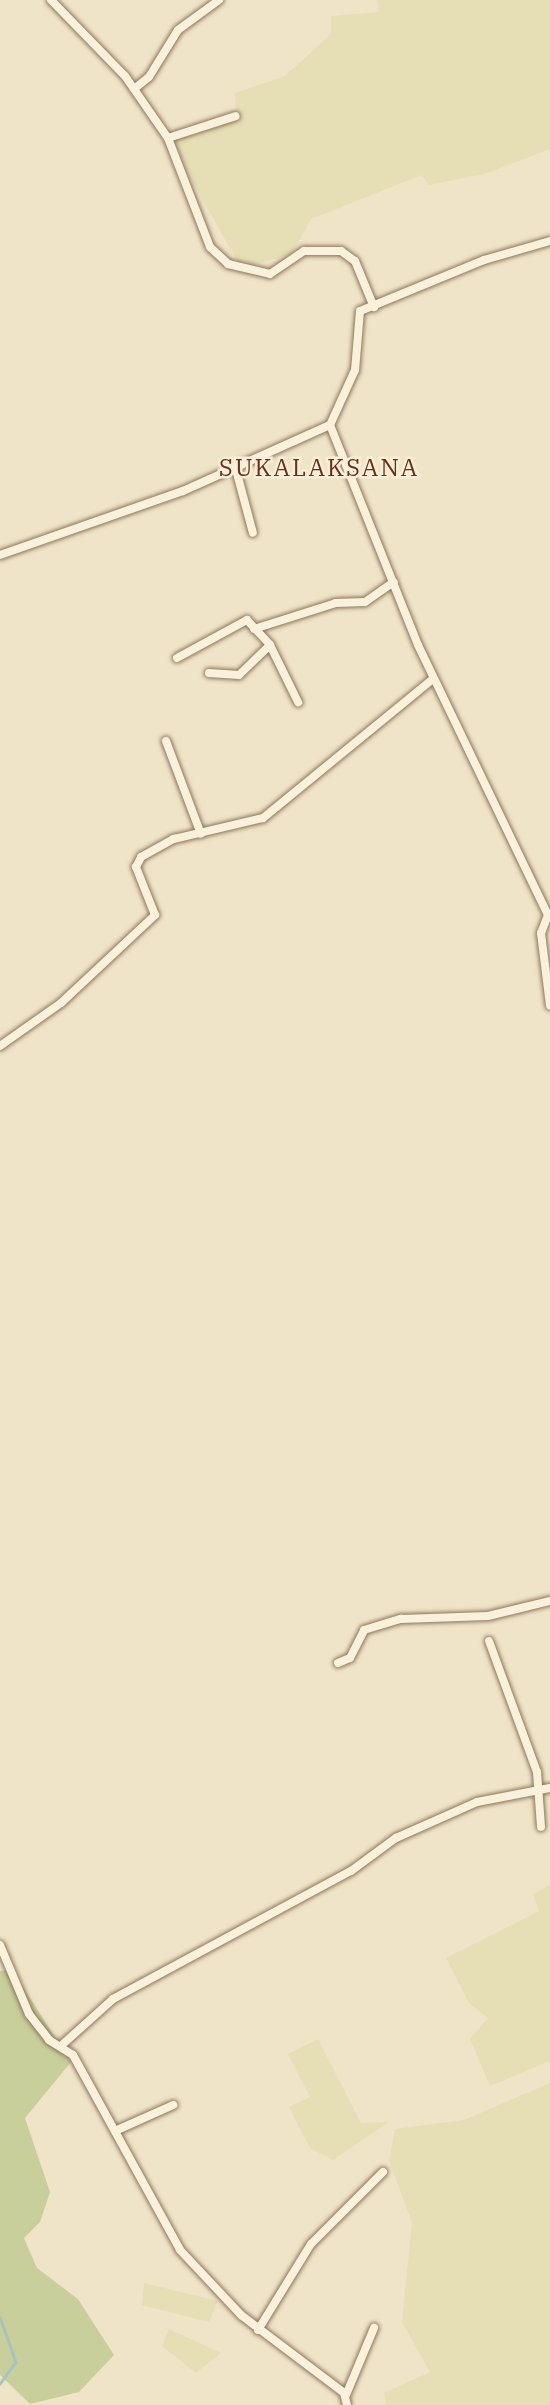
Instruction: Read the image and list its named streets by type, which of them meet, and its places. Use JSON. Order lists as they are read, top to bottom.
{
  "districts": ["SUKALAKSANA"]
}
